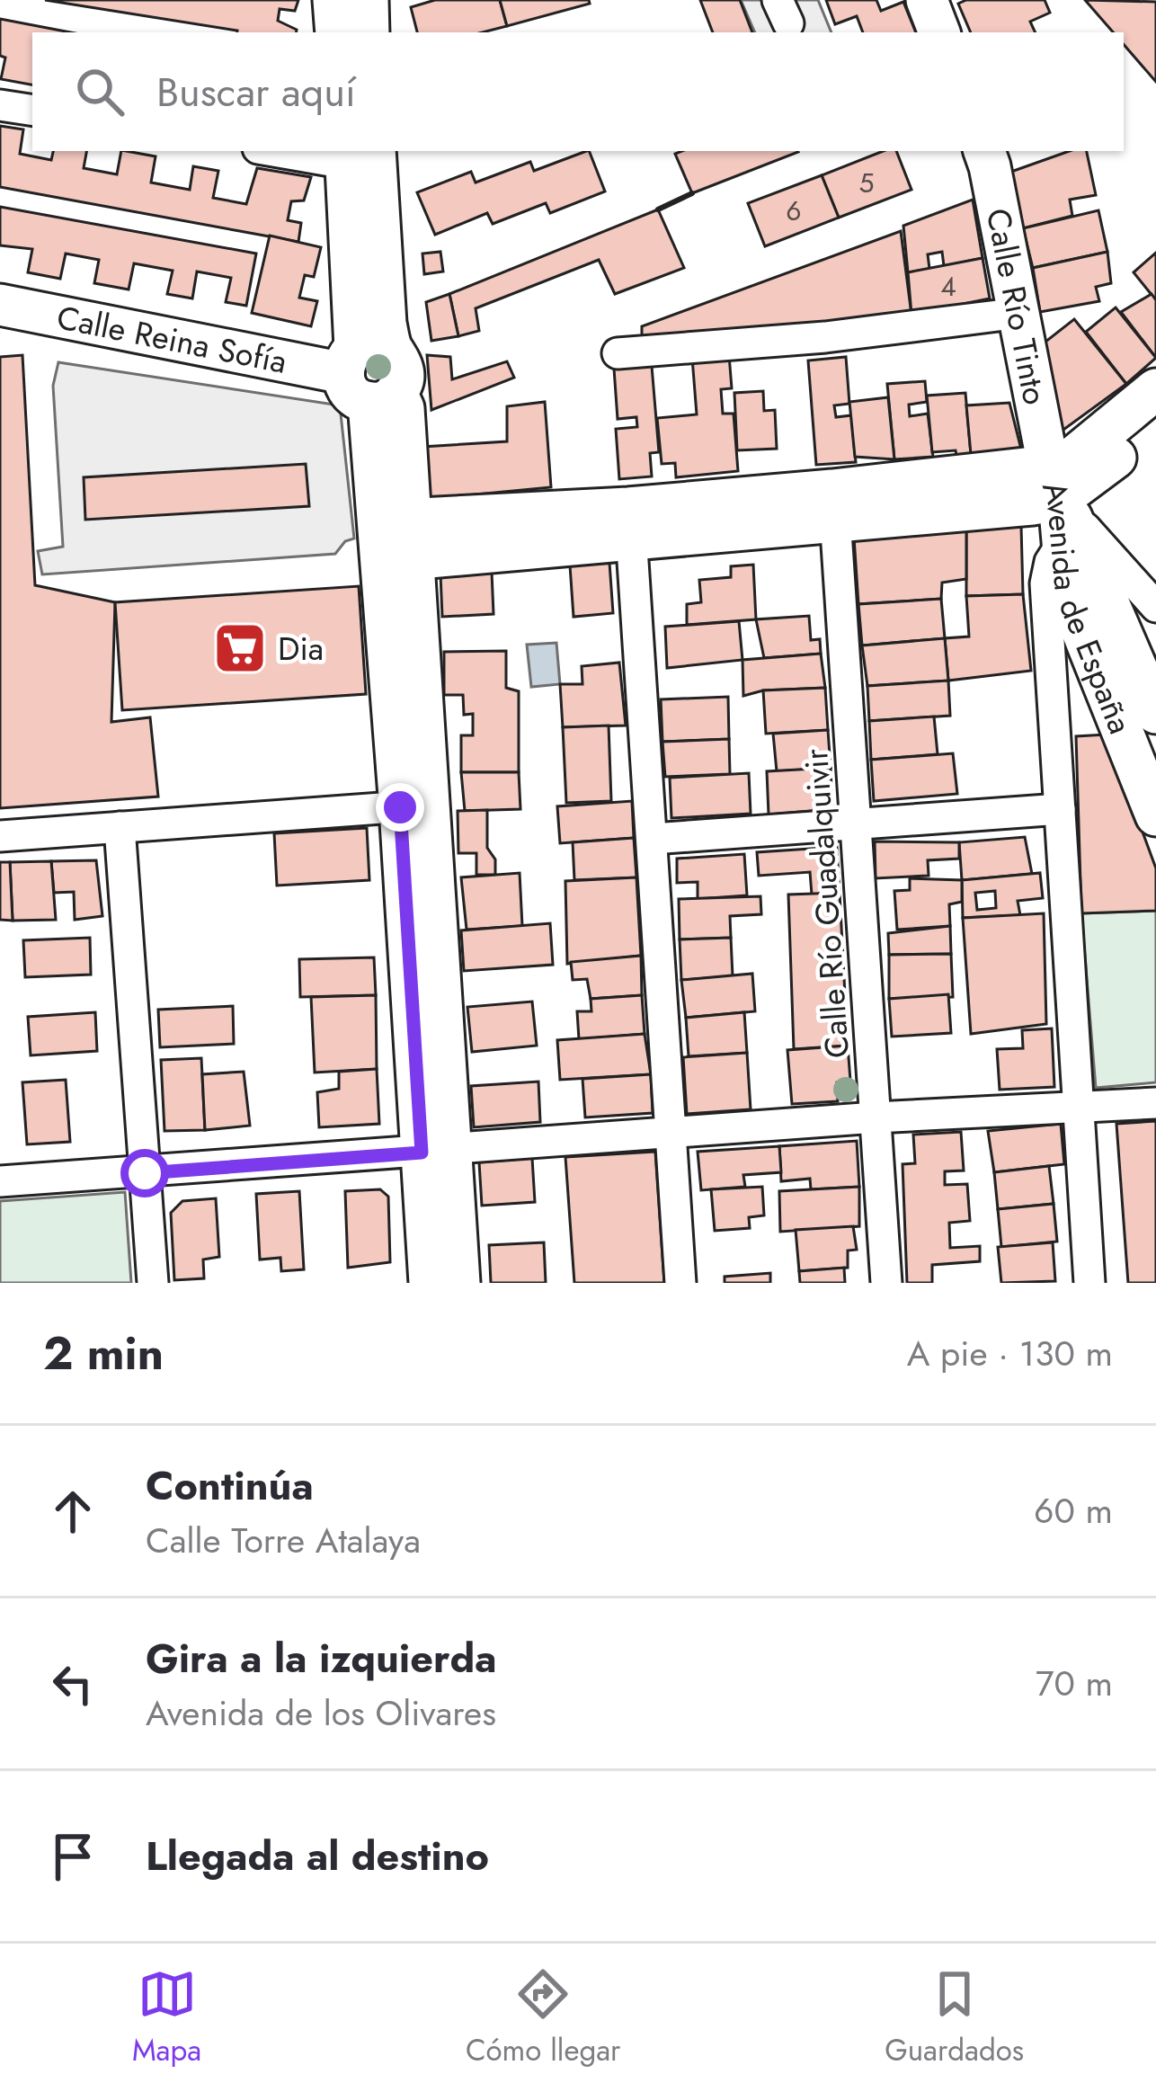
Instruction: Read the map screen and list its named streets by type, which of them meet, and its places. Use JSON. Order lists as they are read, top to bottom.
{
  "streets": {
    "street": [
      "Calle Río Tinto",
      "Calle Reina Sofía",
      "Avenida de España",
      "Calle Río Guadalquivir"
    ]
  },
  "crossings": [
    ["Calle Río Tinto", "Avenida de España"]
  ],
  "places": {
    "supermarket": ["Dia"]
  },
  "house_numbers": ["5", "6", "4"],
  "page": {
    "search": "Buscar aquí",
    "heading": ["2 min", "A pie · 130 m"],
    "list": [
      ["Continúa", "Calle Torre Atalaya", "60 m"],
      ["Gira a la izquierda", "Avenida de los Olivares", "70 m"],
      "Llegada al destino"
    ],
    "nav": ["Mapa", "Cómo llegar", "Guardados"]
  }
}
